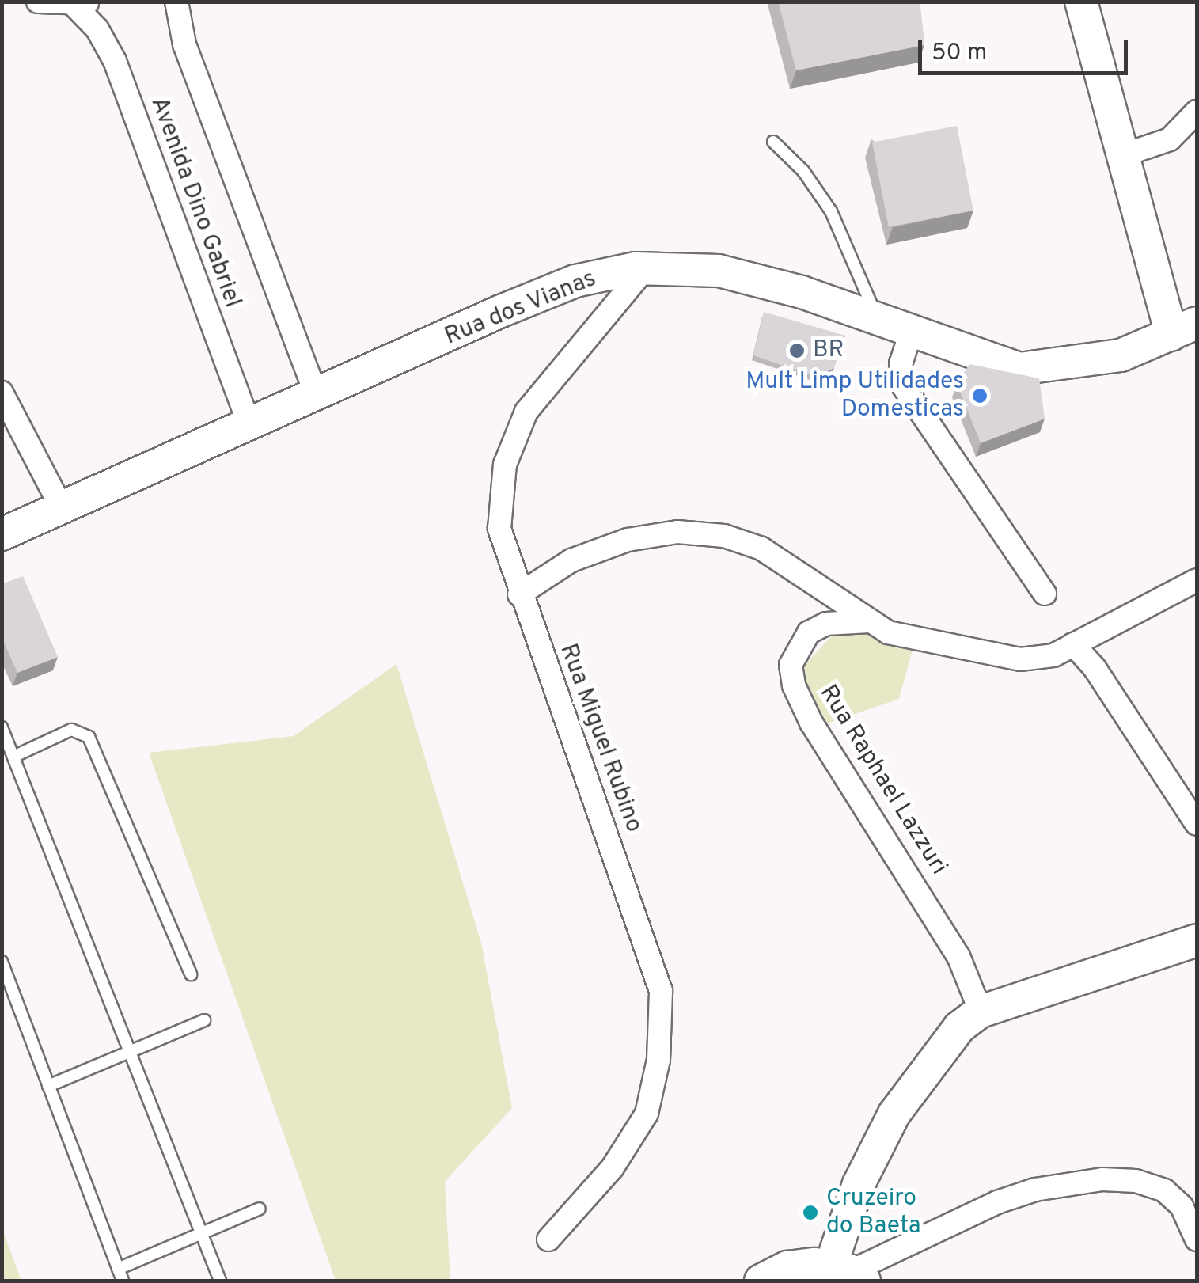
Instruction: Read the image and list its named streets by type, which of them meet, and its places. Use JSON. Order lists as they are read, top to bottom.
{
  "streets": {
    "street": [
      "Avenida Dino Gabriel",
      "Rua dos Vianas",
      "Rua Miguel Rubino",
      "Rua Raphael Lazzuri"
    ]
  },
  "crossings": [
    ["Avenida Dino Gabriel", "Rua dos Vianas"],
    ["Rua dos Vianas", "Rua Miguel Rubino"]
  ],
  "places": ["BR", "Mult Limp Utilidades Domesticas", "Cruzeiro do Baeta"],
  "scale_bar": "50 m"
}
